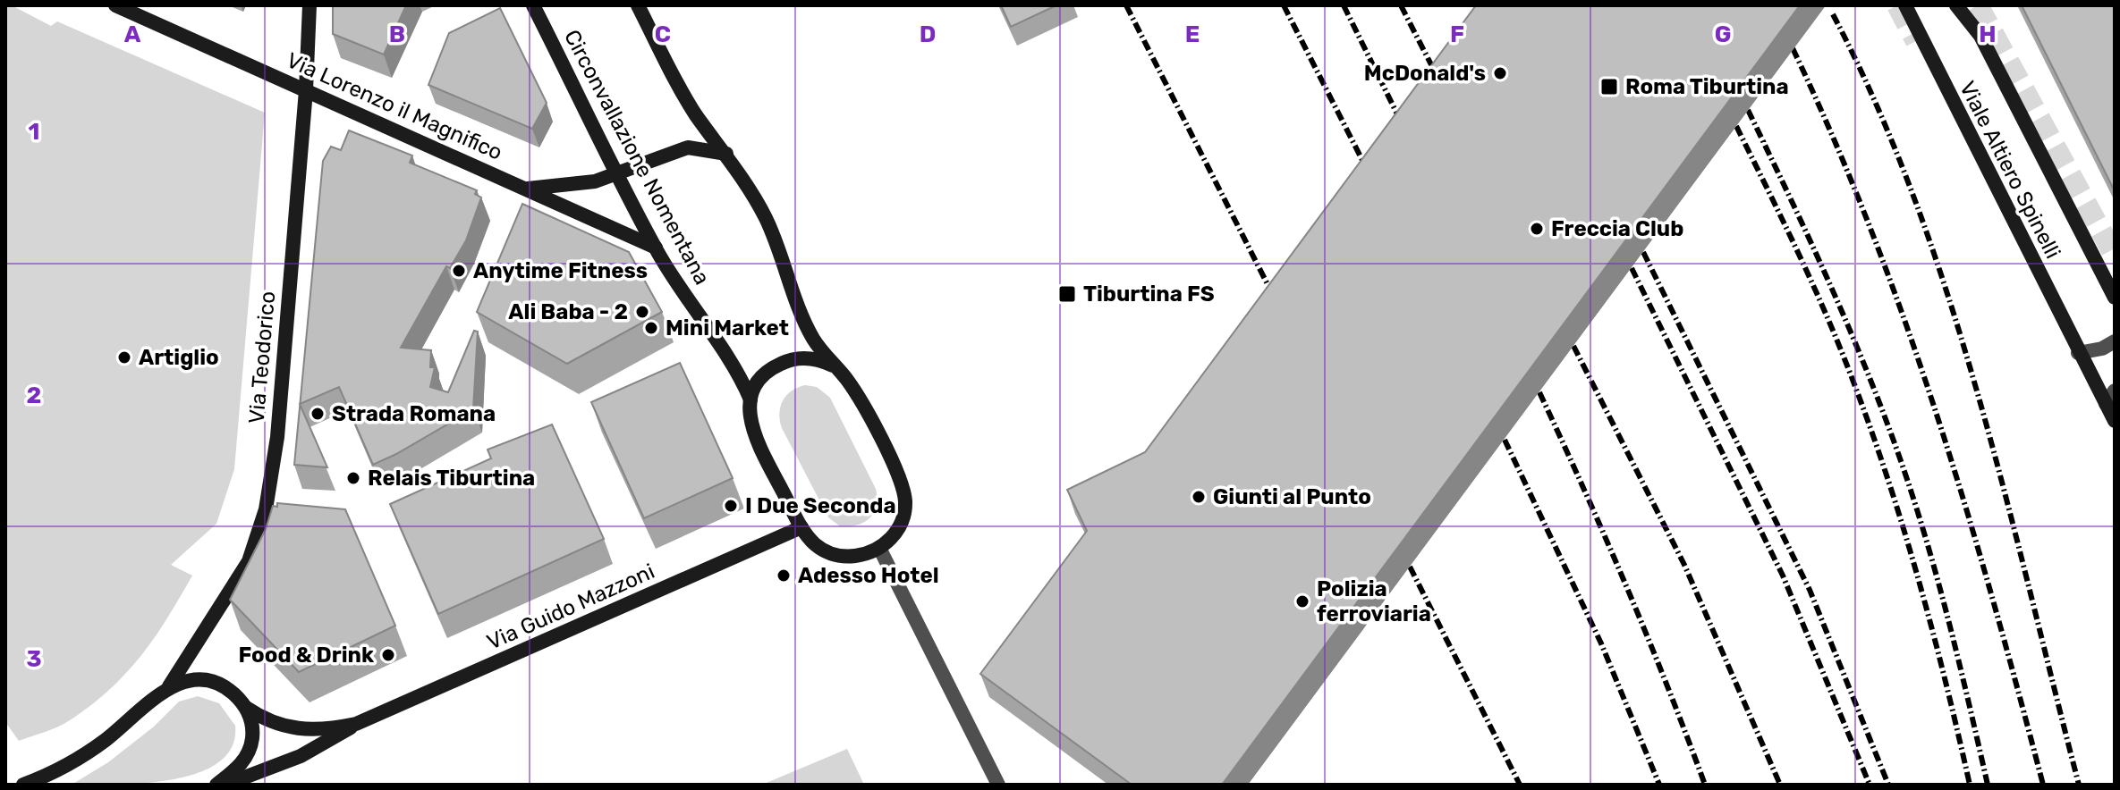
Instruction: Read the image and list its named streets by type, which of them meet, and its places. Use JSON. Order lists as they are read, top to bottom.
{
  "streets": {
    "street": [
      "Via Lorenzo il Magnifico",
      "Circonvallazione Nomentana",
      "Viale Altiero Spinelli",
      "Via Teodorico",
      "Via Guido Mazzoni"
    ]
  },
  "crossings": [
    ["Via Lorenzo il Magnifico", "Circonvallazione Nomentana"],
    ["Via Lorenzo il Magnifico", "Via Teodorico"],
    ["Circonvallazione Nomentana", "Via Guido Mazzoni"],
    ["Via Teodorico", "Via Guido Mazzoni"]
  ],
  "places": {
    "other": [
      "McDonald's",
      "Freccia Club",
      "Anytime Fitness",
      "Ali Baba - 2",
      "Mini Market",
      "Artiglio",
      "Strada Romana",
      "Relais Tiburtina",
      "Giunti al Punto",
      "I Due Seconda",
      "Adesso Hotel",
      "Polizia ferroviaria",
      "Food & Drink"
    ],
    "transit": ["Roma Tiburtina", "Tiburtina FS"]
  },
  "grid": {
    "columns": [
      "A",
      "B",
      "C",
      "D",
      "E",
      "F",
      "G",
      "H"
    ],
    "rows": ["1", "2", "3"]
  }
}
